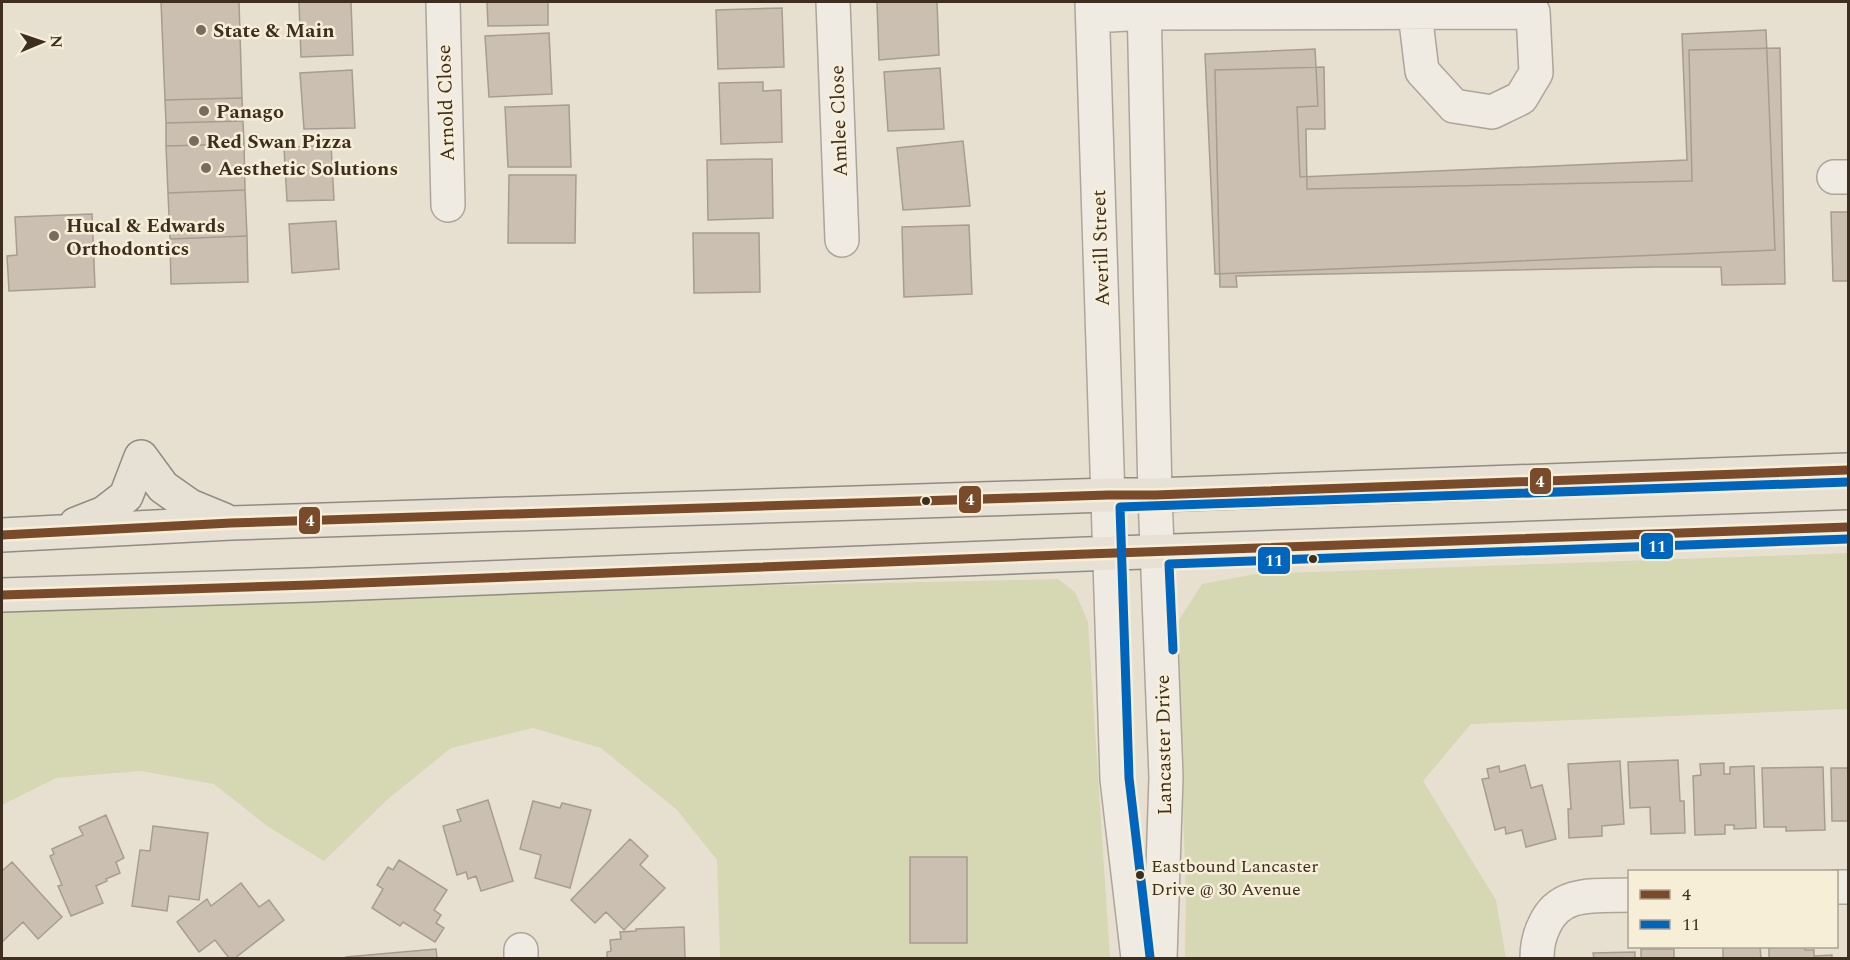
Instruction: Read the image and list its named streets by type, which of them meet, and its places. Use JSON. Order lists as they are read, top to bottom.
{
  "streets": {
    "street": [
      "Arnold Close",
      "Amlee Close",
      "Averill Street",
      "Lancaster Drive"
    ]
  },
  "places": [
    "State & Main",
    "Panago",
    "Red Swan Pizza",
    "Aesthetic Solutions",
    "Hucal & Edwards Orthodontics",
    "Eastbound Lancaster Drive @ 30 Avenue"
  ],
  "lines": ["transit line 4", "transit line 11"],
  "legend": ["4", "11"],
  "north": "right"
}
